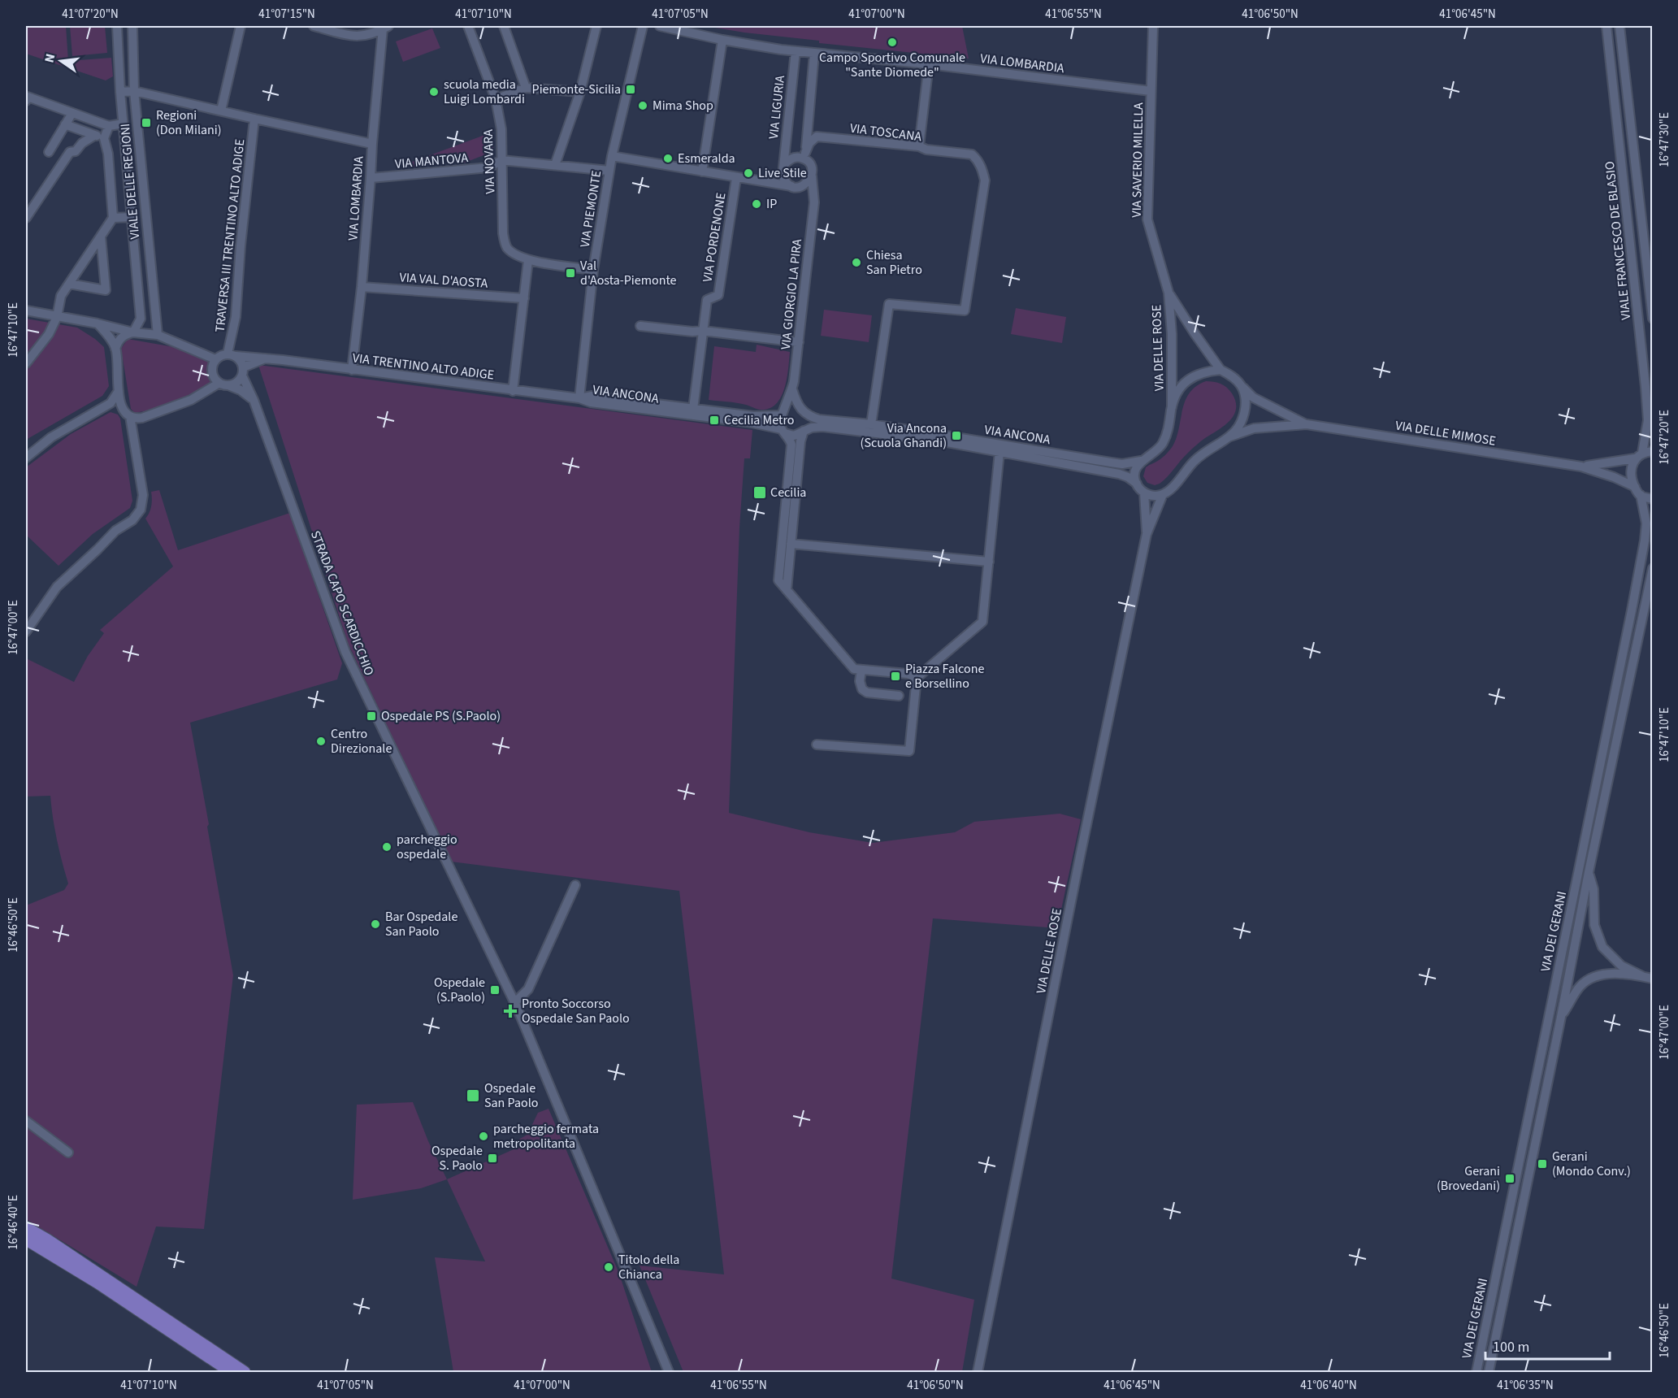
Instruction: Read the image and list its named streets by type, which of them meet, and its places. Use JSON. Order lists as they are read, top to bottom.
{
  "streets": {
    "street": [
      "VIA LOMBARDIA",
      "VIA LIGURIA",
      "VIA TOSCANA",
      "VIA SAVERIO MILELLA",
      "VIA MANTOVA",
      "VIA NOVARA",
      "VIALE DELLE REGIONI",
      "VIA PIEMONTE",
      "TRAVERSA III TRENTINO ALTO ADIGE",
      "VIA PORDENONE",
      "VIALE FRANCESCO DE BLASIO",
      "VIA VAL D'AOSTA",
      "VIA GIORGIO LA PIRA",
      "VIA DELLE ROSE",
      "VIA TRENTINO ALTO ADIGE",
      "VIA ANCONA",
      "VIA DELLE MIMOSE",
      "STRADA CAPO SCARDICCHIO",
      "VIA DEI GERANI"
    ]
  },
  "crossings": [
    ["VIA LOMBARDIA", "VIA LIGURIA"],
    ["VIA LOMBARDIA", "VIA SAVERIO MILELLA"],
    ["VIA LOMBARDIA", "VIA MANTOVA"],
    ["VIA LOMBARDIA", "VIA VAL D'AOSTA"],
    ["VIA LOMBARDIA", "VIA TRENTINO ALTO ADIGE"],
    ["VIA LIGURIA", "VIA TOSCANA"],
    ["VIA LIGURIA", "VIA GIORGIO LA PIRA"],
    ["VIA TOSCANA", "VIA GIORGIO LA PIRA"],
    ["VIA TOSCANA", "VIA ANCONA"],
    ["VIA SAVERIO MILELLA", "VIA DELLE ROSE"],
    ["VIA MANTOVA", "VIA NOVARA"],
    ["VIA MANTOVA", "VIA PIEMONTE"],
    ["VIA NOVARA", "VIA PIEMONTE"],
    ["VIA PIEMONTE", "VIA TRENTINO ALTO ADIGE"],
    ["VIA PIEMONTE", "VIA ANCONA"],
    ["TRAVERSA III TRENTINO ALTO ADIGE", "VIA TRENTINO ALTO ADIGE"],
    ["TRAVERSA III TRENTINO ALTO ADIGE", "STRADA CAPO SCARDICCHIO"],
    ["VIA PORDENONE", "VIA ANCONA"],
    ["VIALE FRANCESCO DE BLASIO", "VIA DELLE MIMOSE"],
    ["VIA DELLE ROSE", "VIA DELLE MIMOSE"],
    ["VIA TRENTINO ALTO ADIGE", "VIA ANCONA"],
    ["VIA TRENTINO ALTO ADIGE", "STRADA CAPO SCARDICCHIO"]
  ],
  "places": {
    "other": [
      "Campo Sportivo Comunale \"Sante Diomede\"",
      "scuola media Luigi Lombardi",
      "Mima Shop",
      "Esmeralda",
      "Live Stile",
      "IP",
      "Chiesa San Pietro",
      "Centro Direzionale",
      "parcheggio ospedale",
      "Bar Ospedale San Paolo",
      "parcheggio fermata metropolitanta",
      "Titolo della Chianca"
    ],
    "transit": [
      "Piemonte-Sicilia",
      "Regioni (Don Milani)",
      "Val d'Aosta-Piemonte",
      "Cecilia Metro",
      "Via Ancona (Scuola Ghandi)",
      "Cecilia",
      "Piazza Falcone e Borsellino",
      "Ospedale PS (S.Paolo)",
      "Ospedale (S.Paolo)",
      "Ospedale San Paolo",
      "Ospedale S. Paolo",
      "Gerani (Mondo Conv.)",
      "Gerani (Brovedani)"
    ],
    "health": ["Pronto Soccorso Ospedale San Paolo"]
  },
  "scale_bar": "100 m",
  "north": "left",
  "coordinates": [
    "41°07'20\"N",
    "41°07'15\"N",
    "41°07'10\"N",
    "41°07'05\"N",
    "41°07'00\"N",
    "41°06'55\"N",
    "41°06'50\"N",
    "41°06'45\"N",
    "16°47'30\"E",
    "16°47'10\"E",
    "16°47'20\"E",
    "16°47'00\"E",
    "16°46'50\"E",
    "16°46'40\"E",
    "41°06'40\"N",
    "41°06'35\"N"
  ]
}
